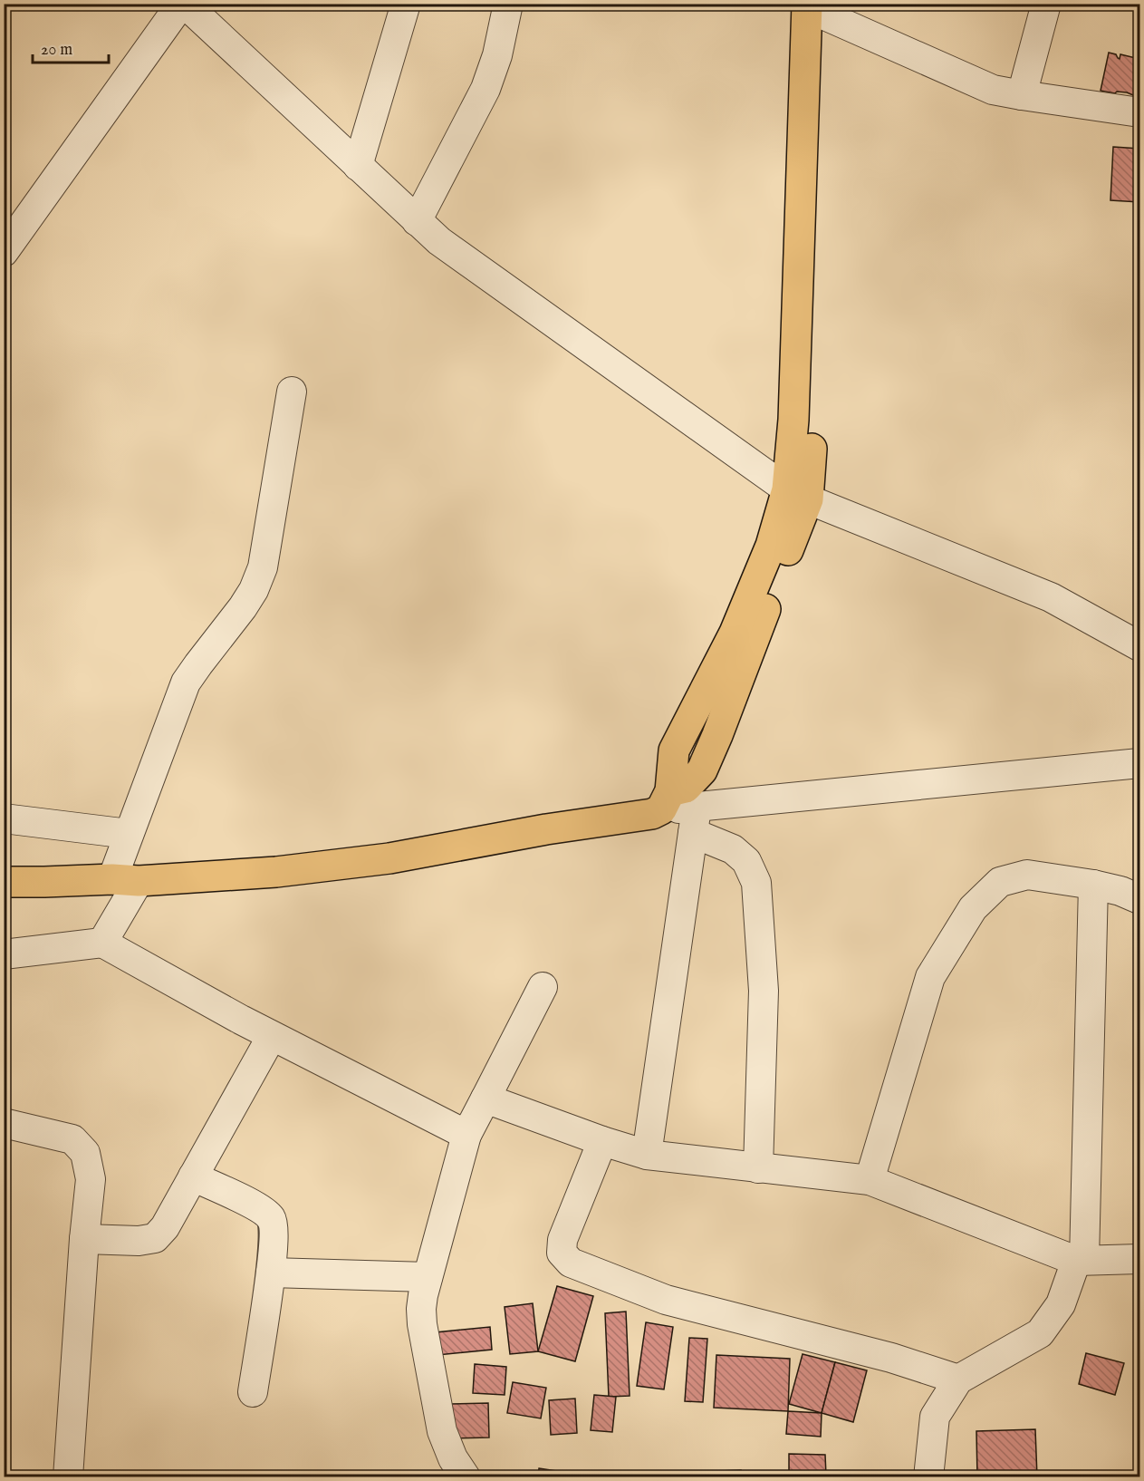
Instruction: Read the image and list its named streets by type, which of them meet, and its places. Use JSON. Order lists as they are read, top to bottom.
{
  "scale_bar": "20 m"
}
